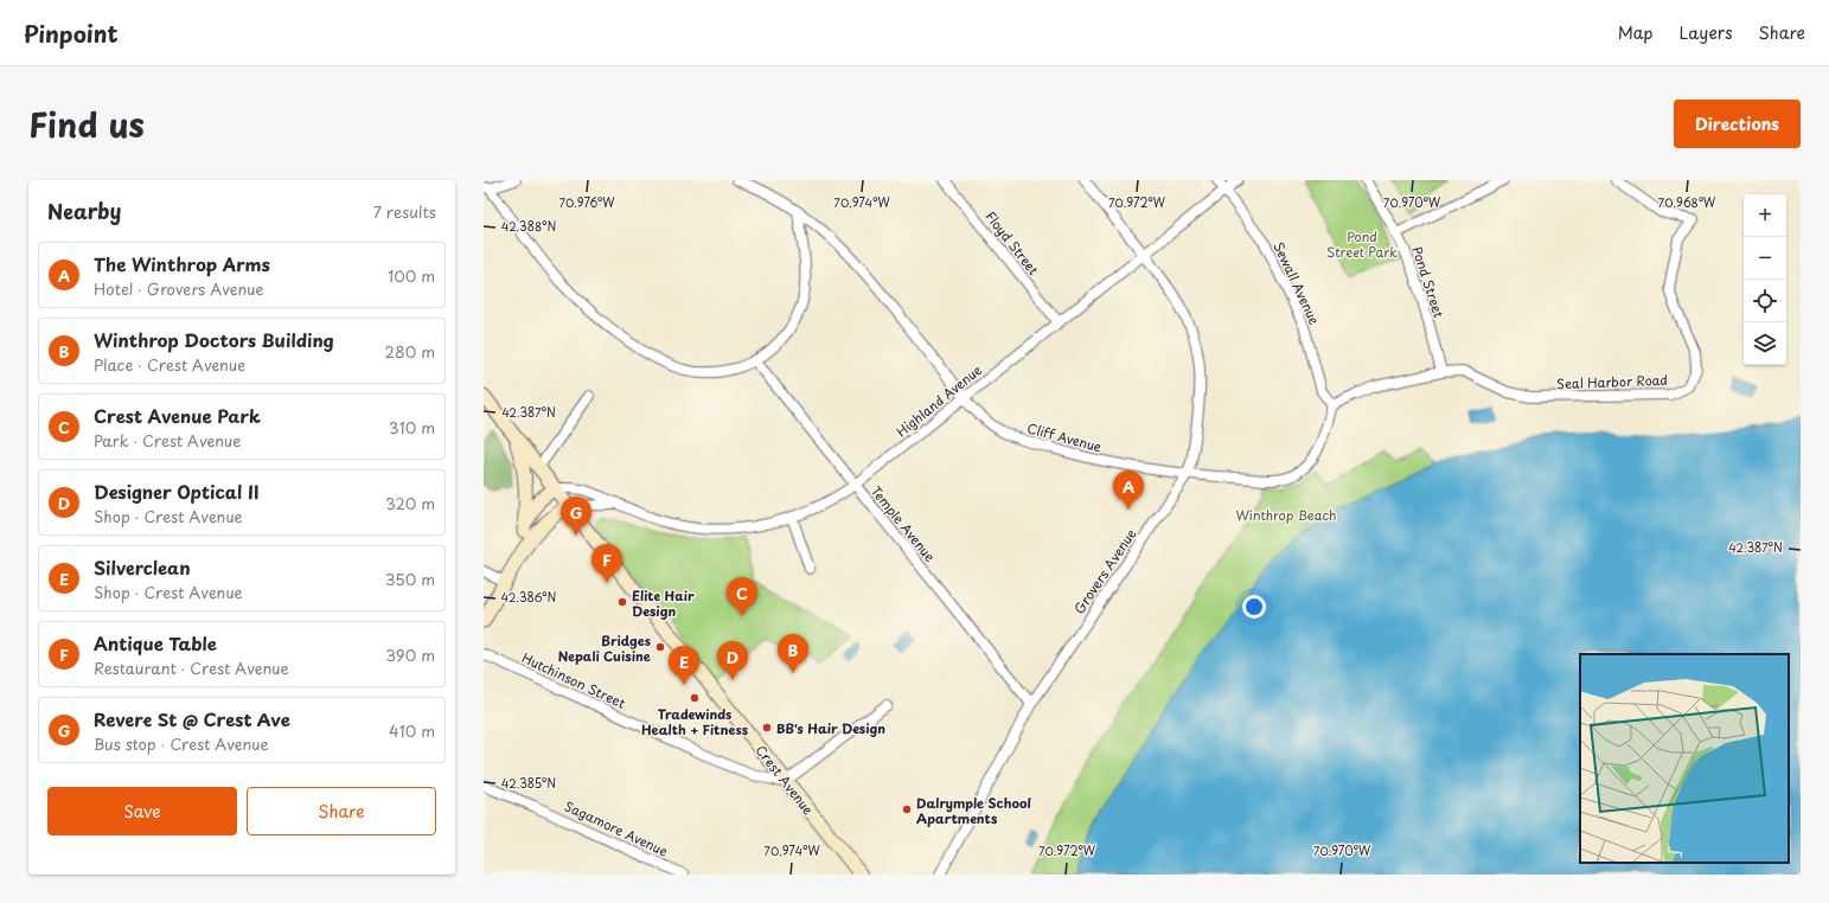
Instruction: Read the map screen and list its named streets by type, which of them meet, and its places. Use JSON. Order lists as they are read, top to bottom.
{
  "streets": {
    "main road": ["Crest Avenue"],
    "street": [
      "Floyd Street",
      "Pond Street",
      "Sewall Avenue",
      "Seal Harbor Road",
      "Highland Avenue",
      "Cliff Avenue",
      "Temple Avenue",
      "Grovers Avenue",
      "Hutchinson Street",
      "Sagamore Avenue"
    ]
  },
  "crossings": [
    ["Floyd Street", "Highland Avenue"],
    ["Pond Street", "Seal Harbor Road"],
    ["Sewall Avenue", "Highland Avenue"],
    ["Sewall Avenue", "Cliff Avenue"],
    ["Highland Avenue", "Cliff Avenue"],
    ["Highland Avenue", "Temple Avenue"],
    ["Highland Avenue", "Grovers Avenue"],
    ["Highland Avenue", "Crest Avenue"],
    ["Cliff Avenue", "Grovers Avenue"],
    ["Temple Avenue", "Grovers Avenue"],
    ["Hutchinson Street", "Crest Avenue"]
  ],
  "parks": ["Pond Street Park", "Winthrop Beach"],
  "places": [
    "Elite Hair Design",
    "Bridges Nepali Cuisine",
    "Tradewinds Health + Fitness",
    "BB's Hair Design",
    "Dalrymple School Apartments"
  ],
  "page": {
    "header": "Pinpoint",
    "nav": ["Map", "Layers", "Share"],
    "title": "Find us",
    "buttons": [
      "Directions",
      ["Save", "Share"]
    ],
    "heading": ["Nearby", "7 results"],
    "map_buttons": ["+", "−"],
    "list": [
      {
        "mark": "A",
        "name": "The Winthrop Arms",
        "note": "Hotel · Grovers Avenue",
        "value": "100 m"
      },
      {
        "mark": "B",
        "name": "Winthrop Doctors Building",
        "note": "Place · Crest Avenue",
        "value": "280 m"
      },
      {
        "mark": "C",
        "name": "Crest Avenue Park",
        "note": "Park · Crest Avenue",
        "value": "310 m"
      },
      {
        "mark": "D",
        "name": "Designer Optical II",
        "note": "Shop · Crest Avenue",
        "value": "320 m"
      },
      {
        "mark": "E",
        "name": "Silverclean",
        "note": "Shop · Crest Avenue",
        "value": "350 m"
      },
      {
        "mark": "F",
        "name": "Antique Table",
        "note": "Restaurant · Crest Avenue",
        "value": "390 m"
      },
      {
        "mark": "G",
        "name": "Revere St @ Crest Ave",
        "note": "Bus stop · Crest Avenue",
        "value": "410 m"
      }
    ],
    "pins": [
      "A",
      "G",
      "F",
      "C",
      "B",
      "D",
      "E"
    ]
  },
  "coordinates": [
    "70.976°W",
    "70.974°W",
    "70.972°W",
    "70.970°W",
    "70.968°W",
    "42.388°N",
    "42.387°N",
    "42.386°N",
    "42.385°N"
  ]
}
